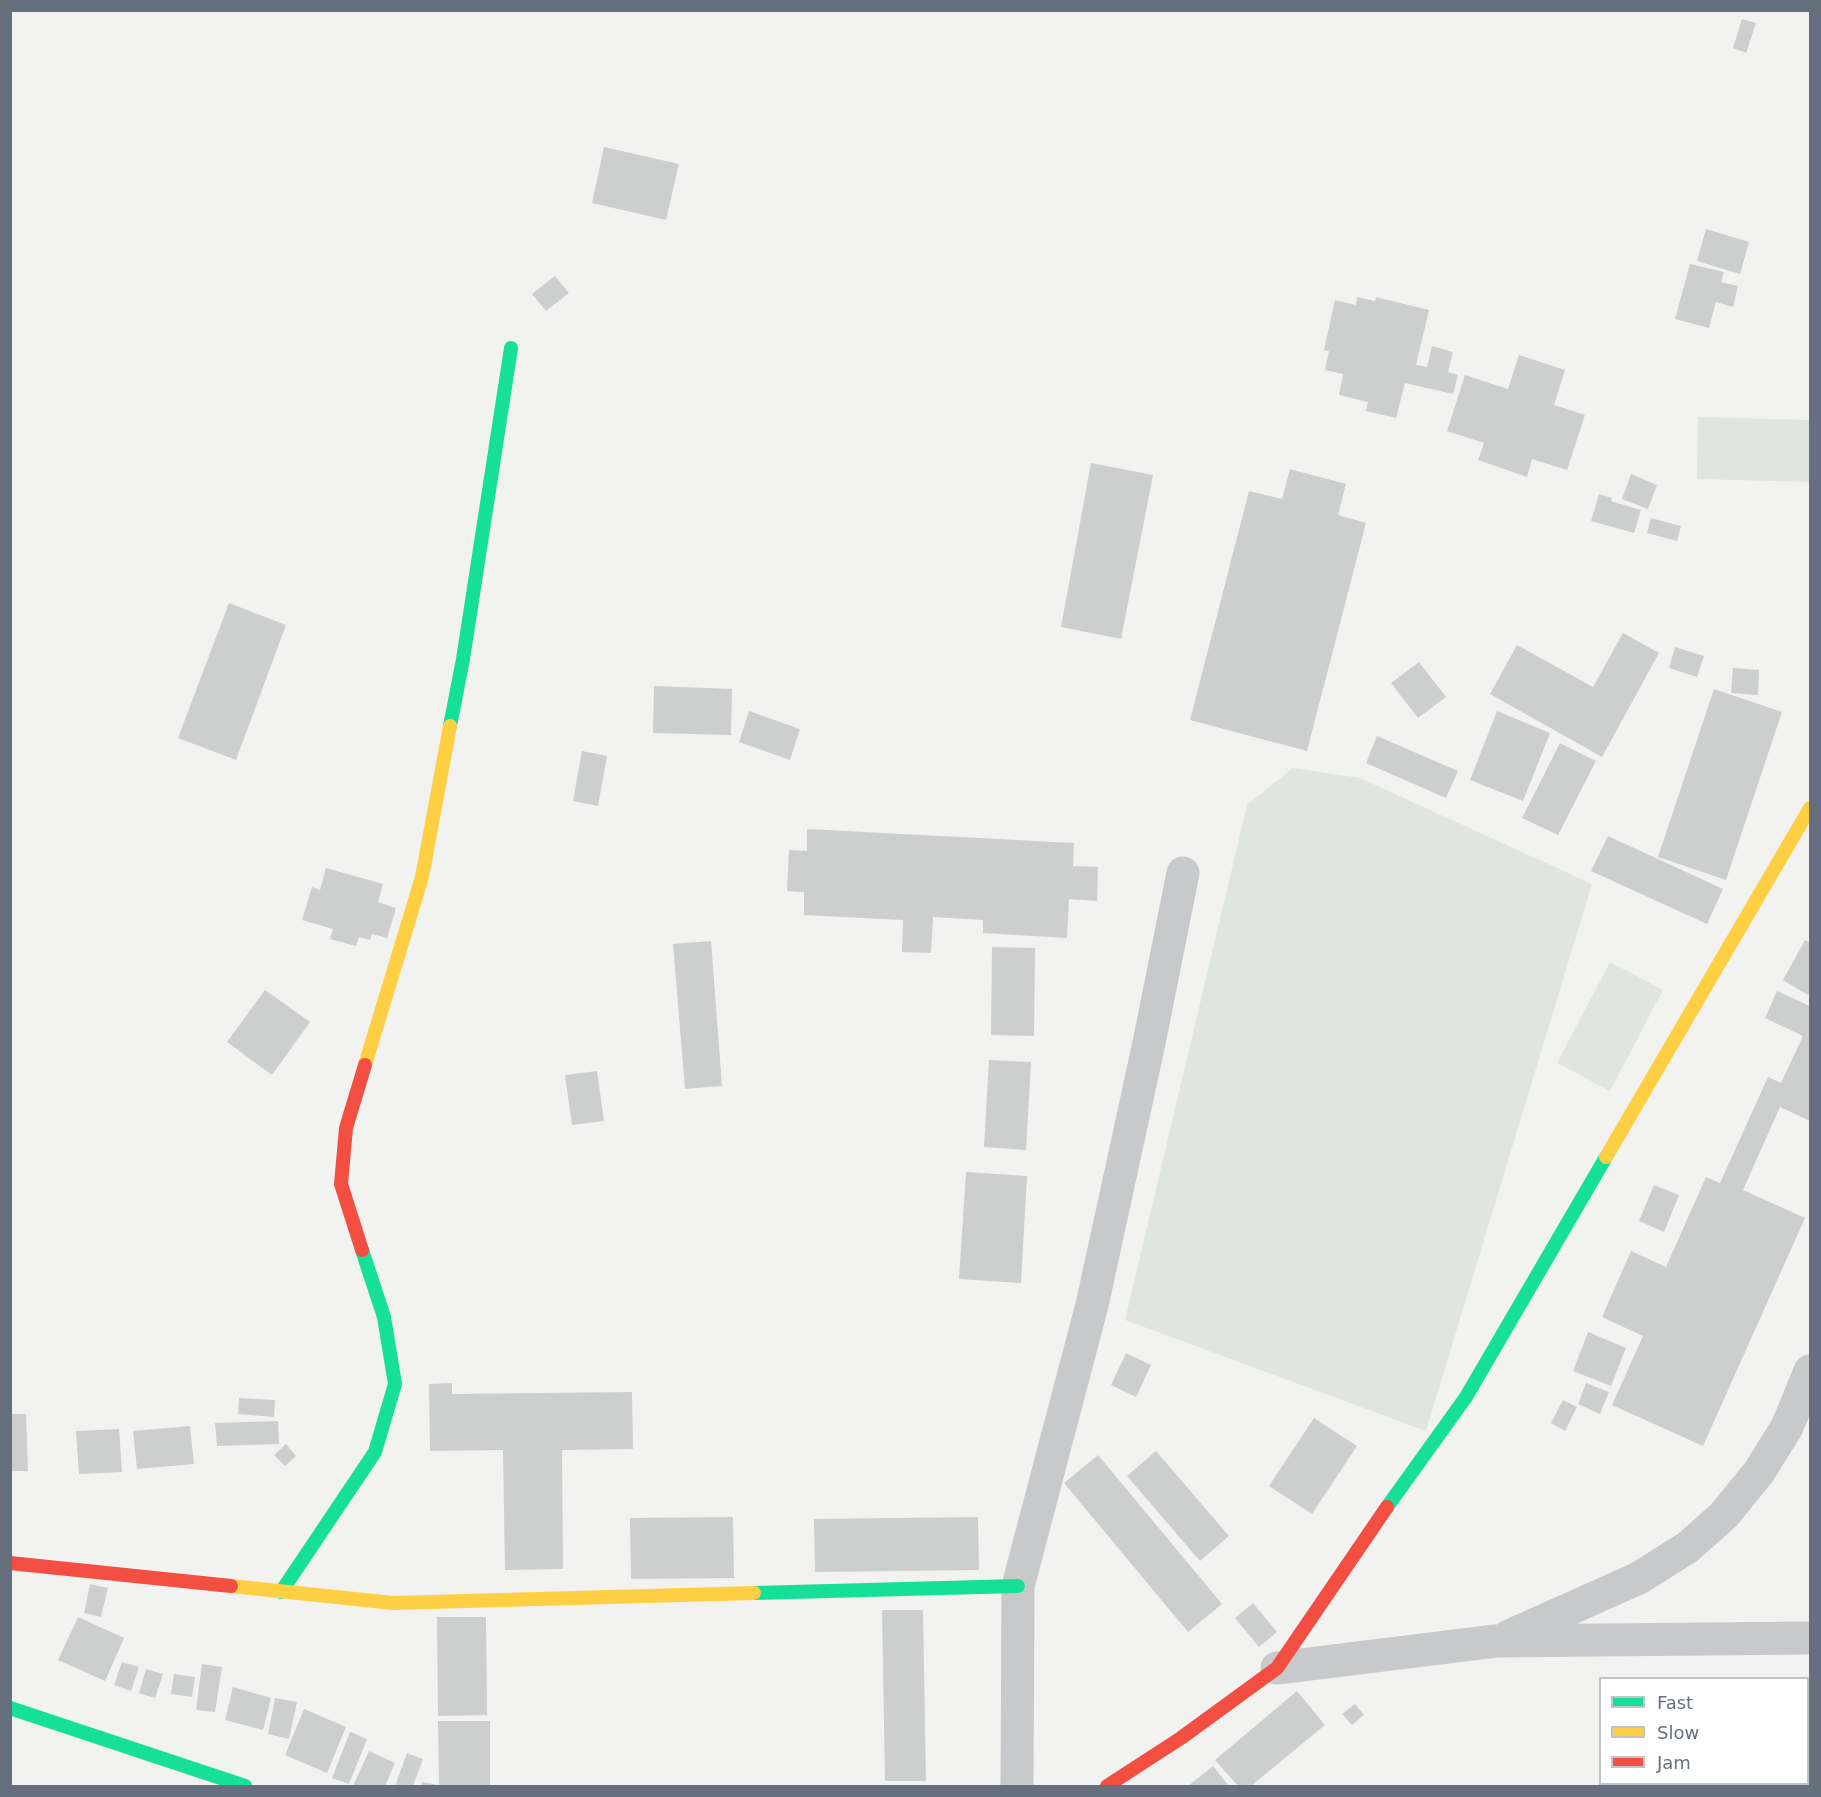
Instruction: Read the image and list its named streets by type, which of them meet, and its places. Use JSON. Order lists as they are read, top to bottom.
{
  "legend": ["Fast", "Slow", "Jam"]
}
